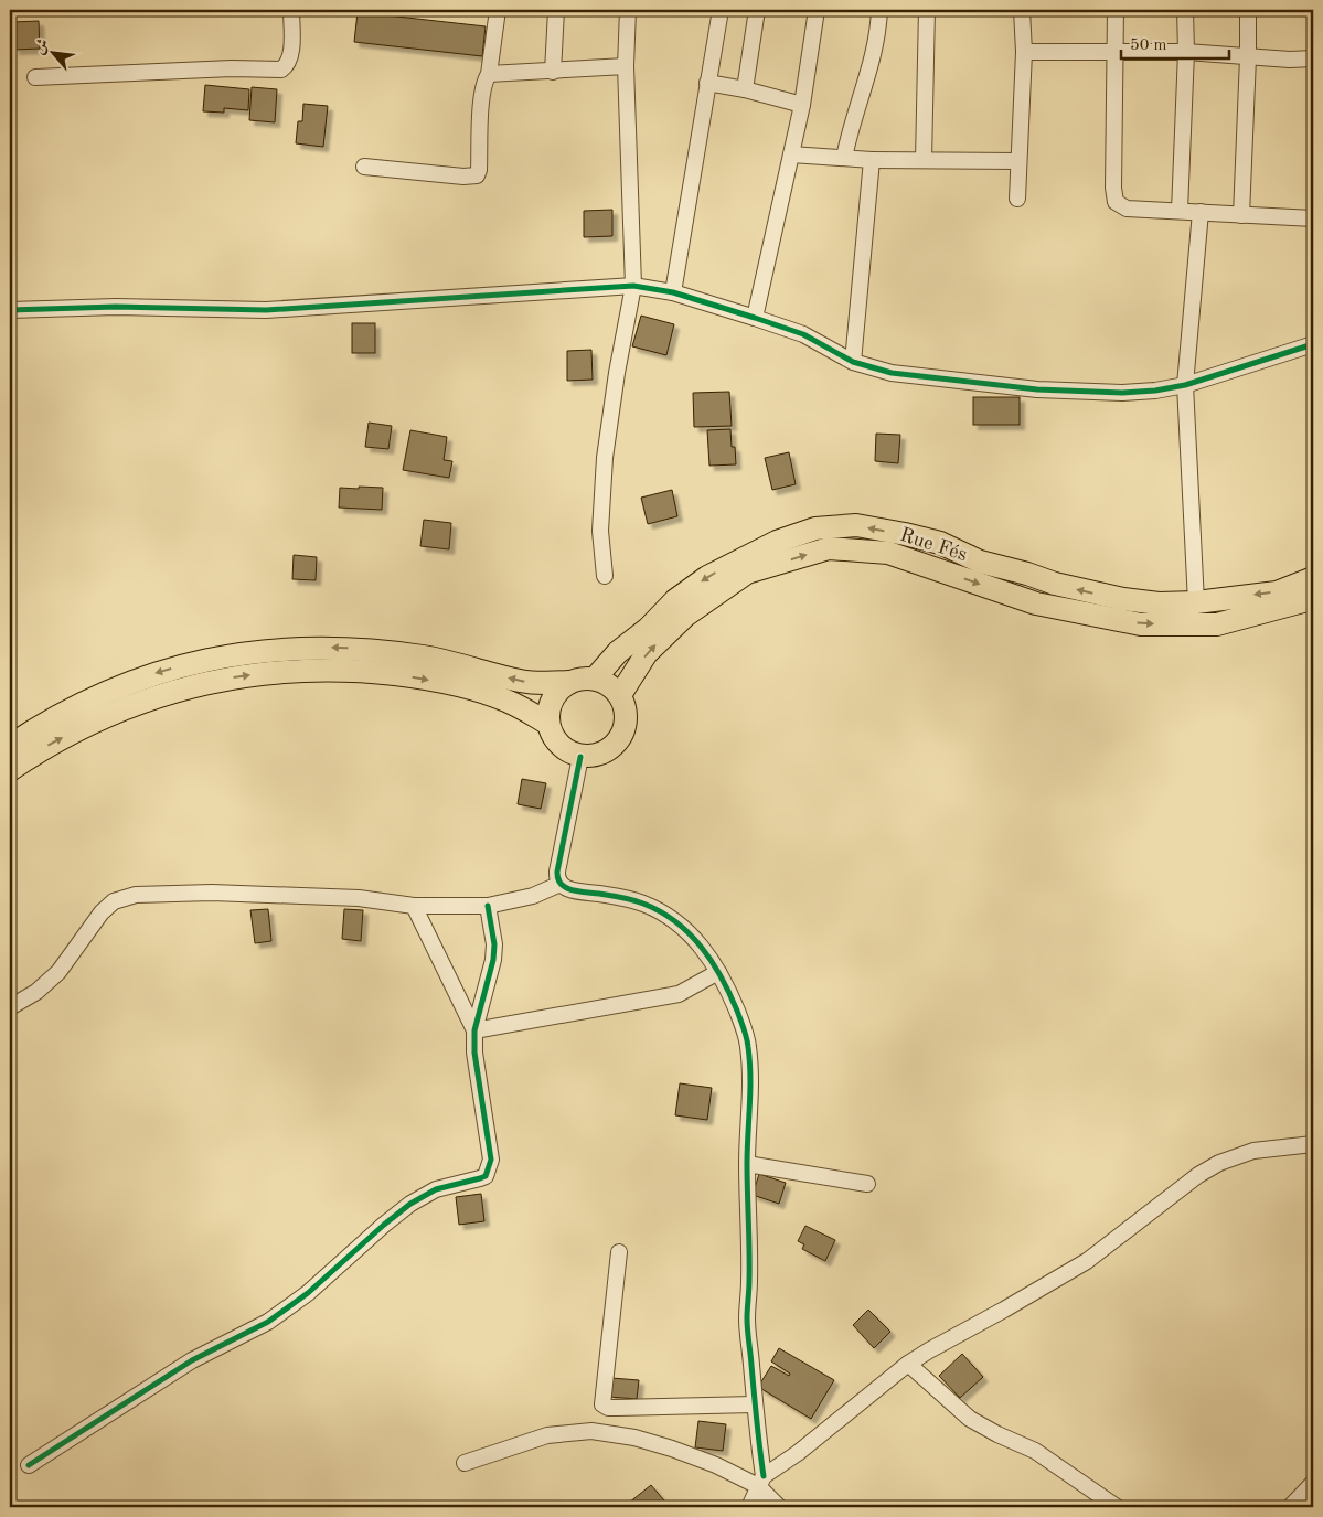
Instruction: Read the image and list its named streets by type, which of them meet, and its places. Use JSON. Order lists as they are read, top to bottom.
{
  "streets": {
    "highway": ["Rue Fés"]
  },
  "scale_bar": "50 m",
  "north": "top left"
}
